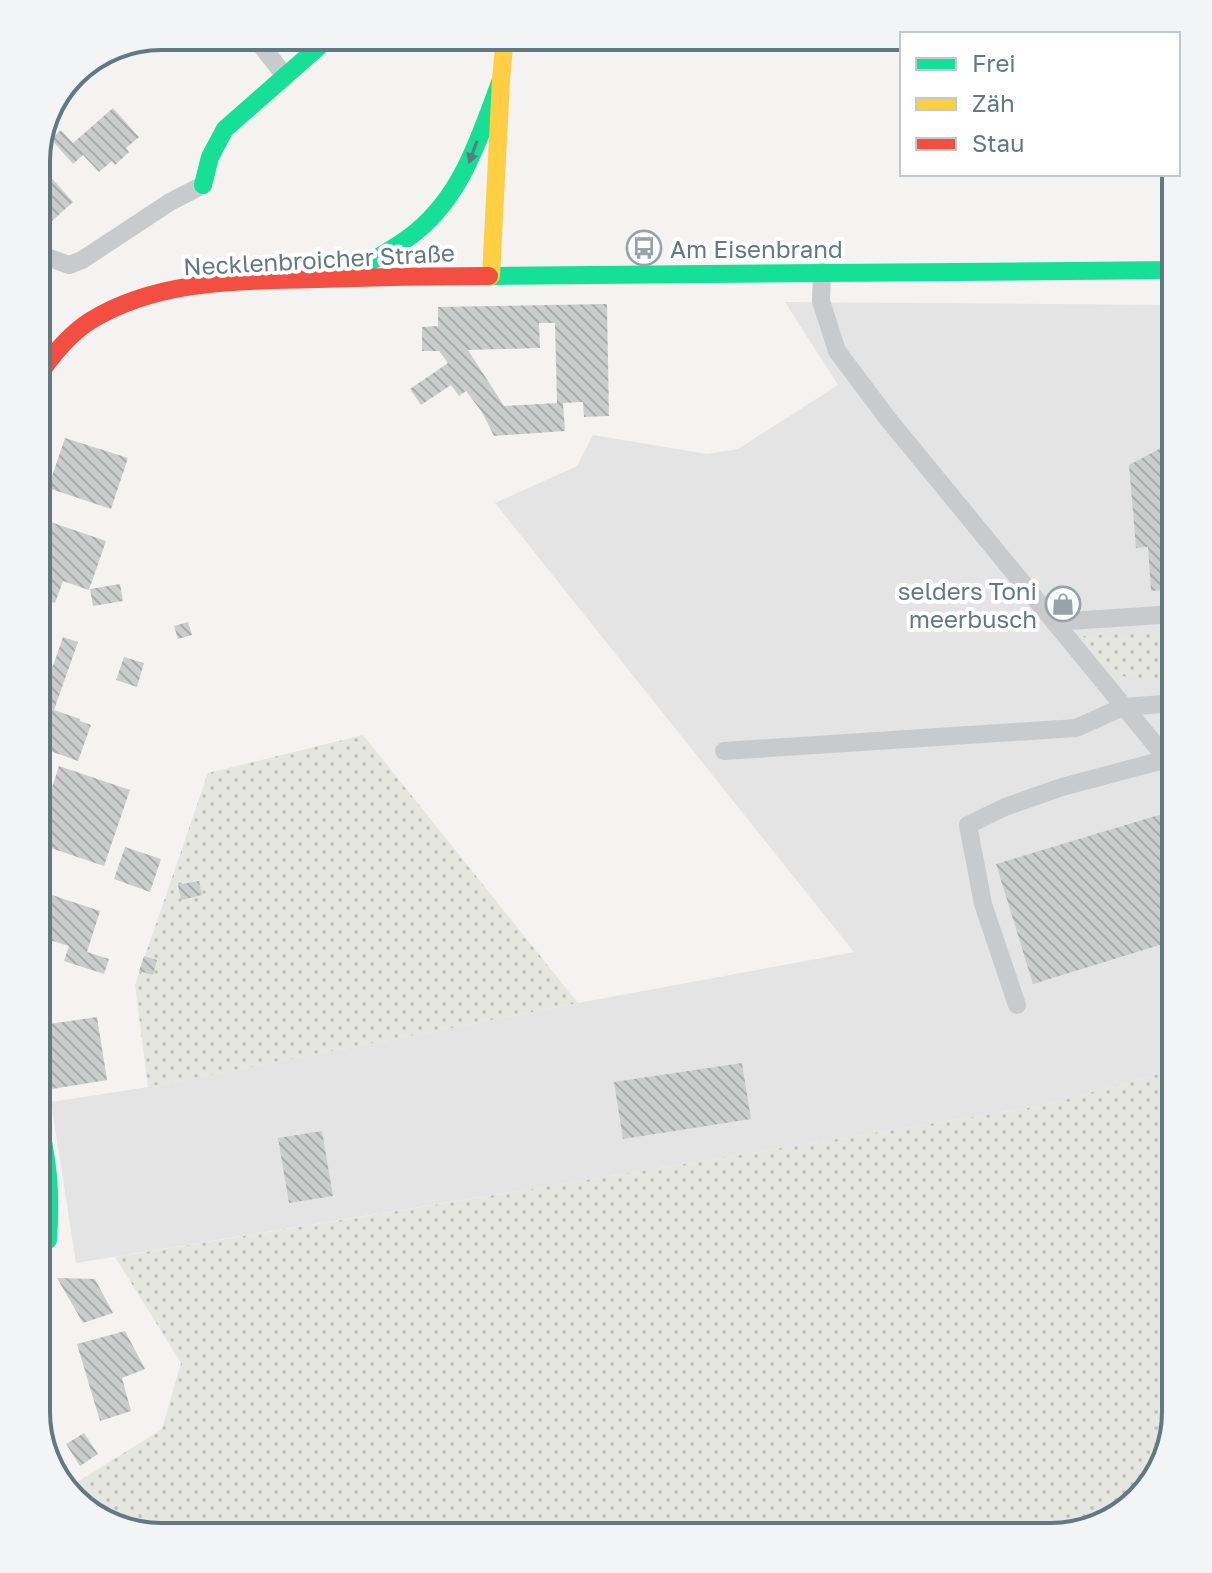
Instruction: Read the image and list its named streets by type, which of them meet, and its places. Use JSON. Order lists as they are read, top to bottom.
{
  "streets": {
    "main road": ["Necklenbroicher Straße"]
  },
  "places": {
    "bus stop": ["Am Eisenbrand"],
    "shop": ["selders Toni meerbusch"]
  },
  "legend": ["Frei", "Zäh", "Stau"]
}
